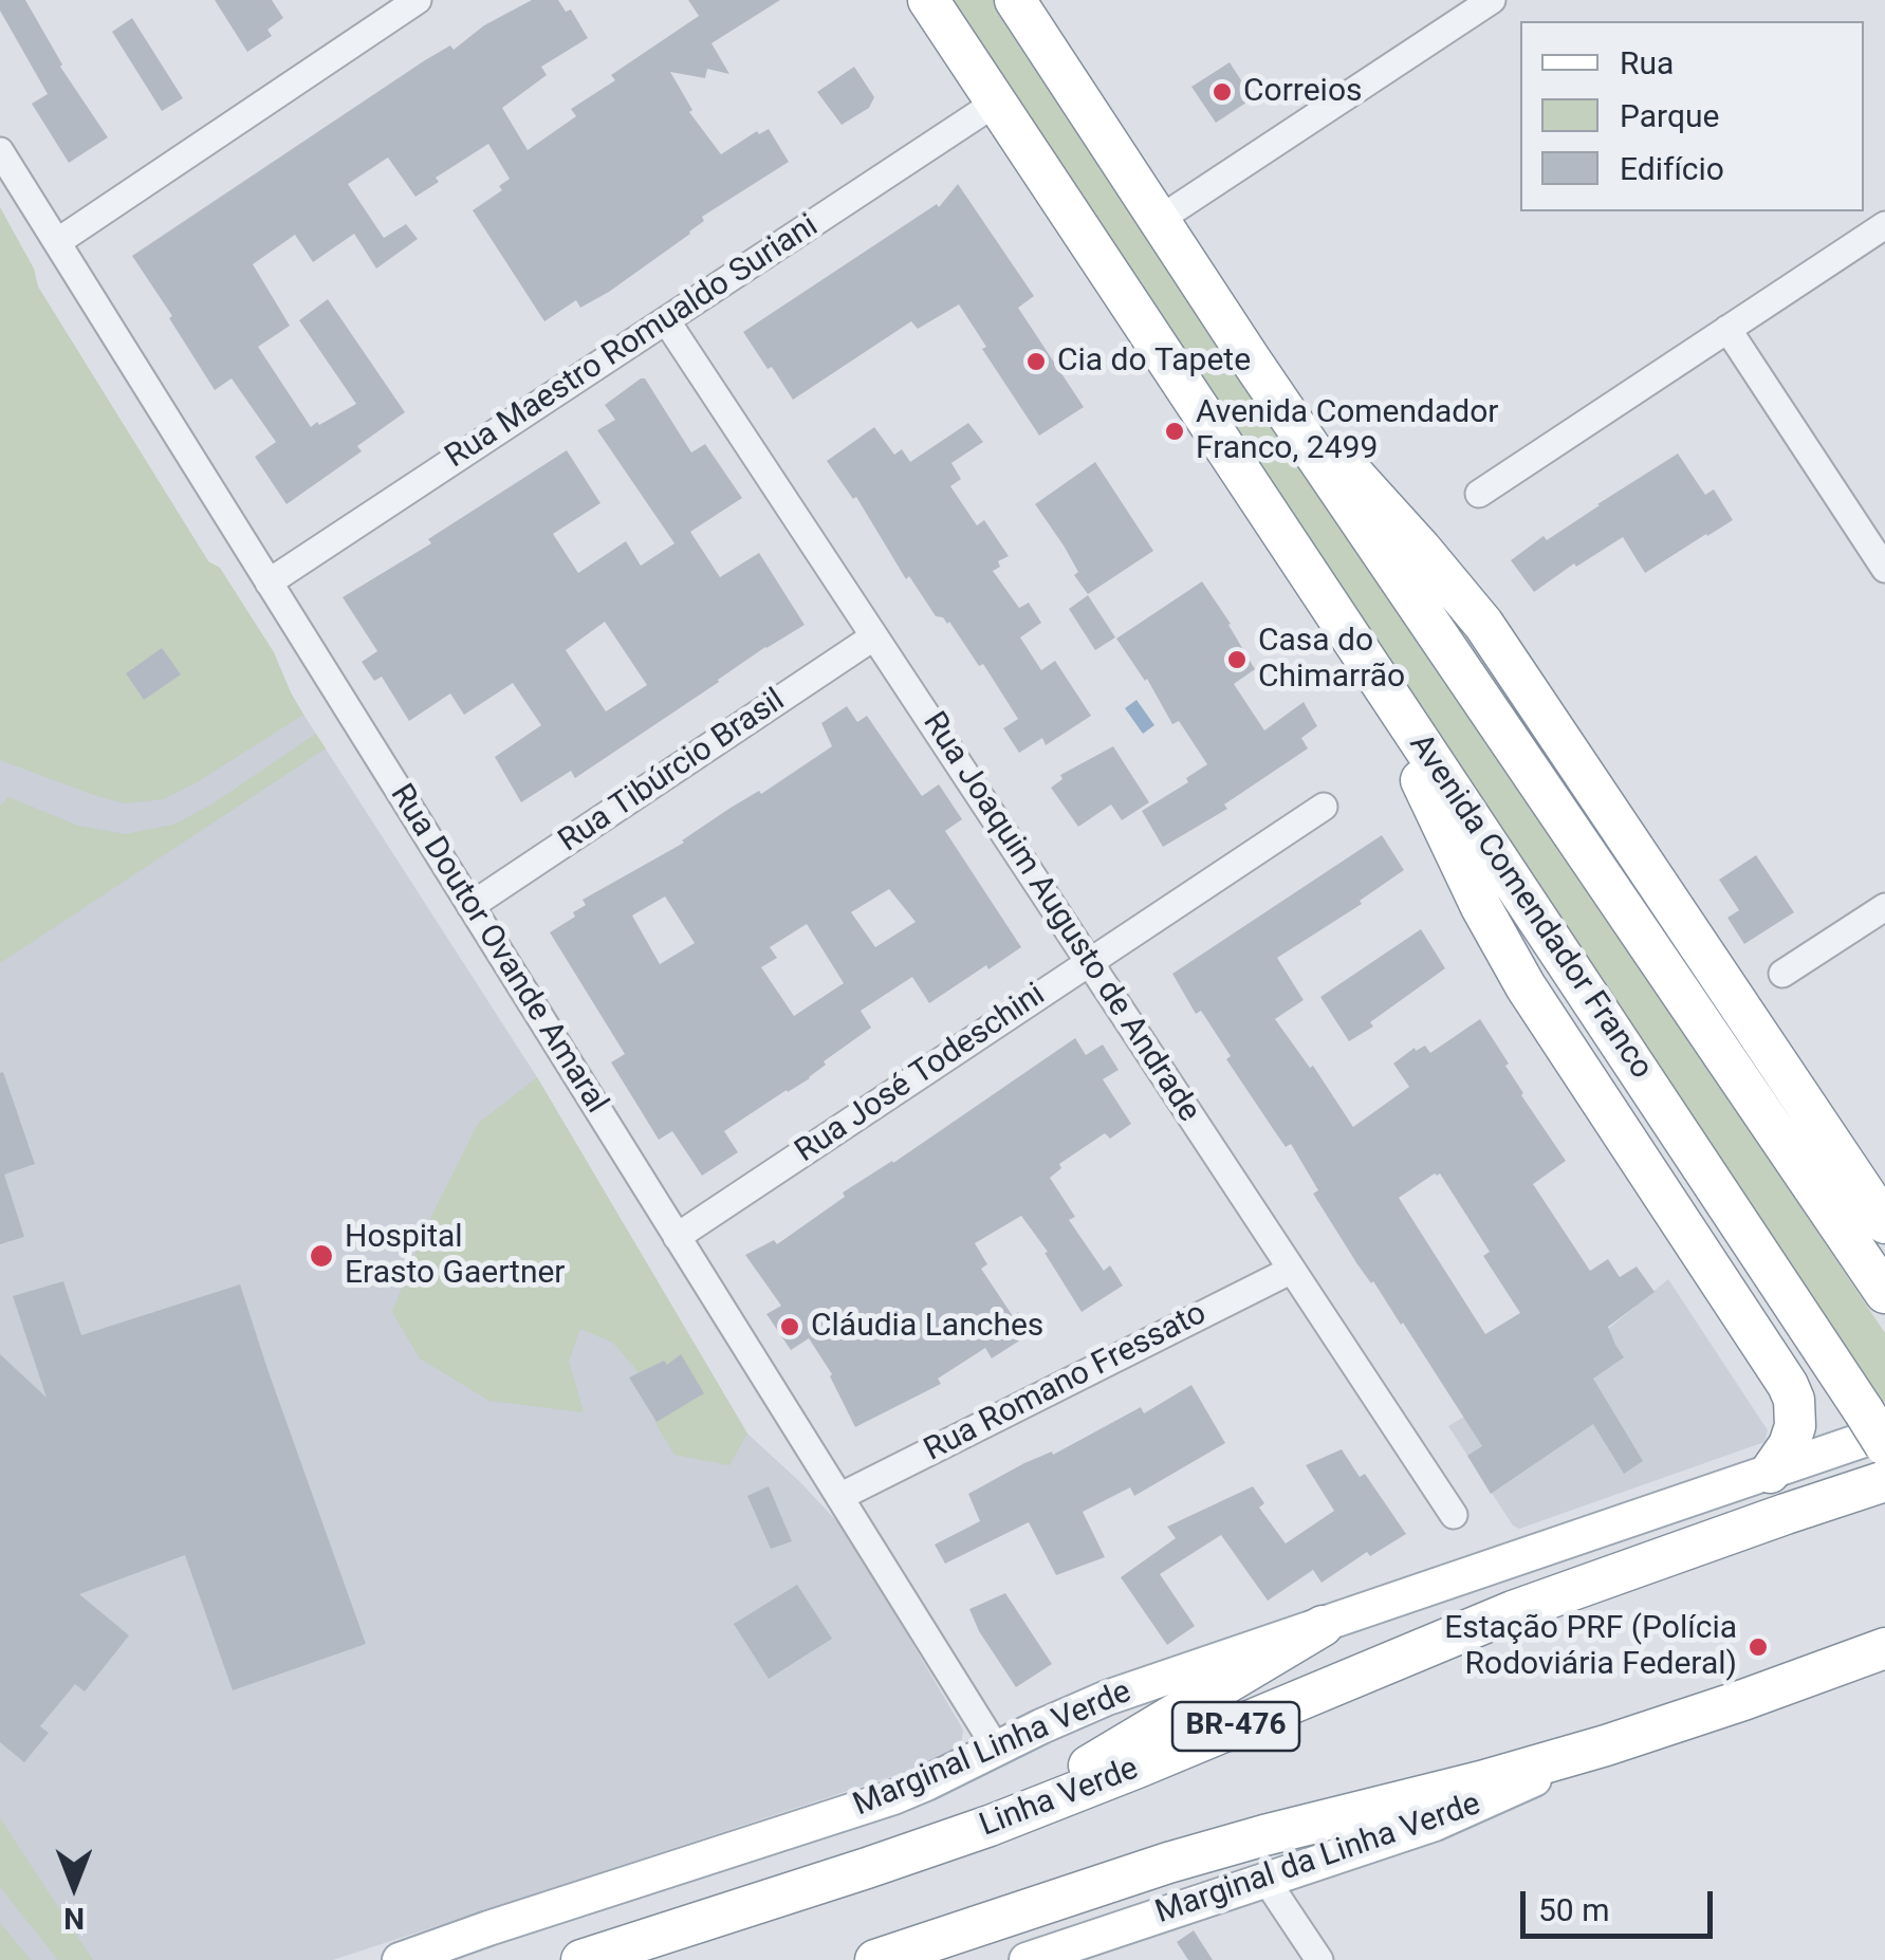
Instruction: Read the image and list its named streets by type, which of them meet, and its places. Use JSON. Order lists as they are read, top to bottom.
{
  "streets": {
    "highway": ["Avenida Comendador Franco", "BR-476", "Linha Verde"],
    "main road": ["Marginal Linha Verde", "Marginal da Linha Verde"],
    "street": [
      "Rua Maestro Romualdo Suriani",
      "Rua Tibúrcio Brasil",
      "Rua Joaquim Augusto de Andrade",
      "Rua Doutor Ovande Amaral",
      "Rua José Todeschini",
      "Rua Romano Fressato"
    ]
  },
  "crossings": [
    ["Rua Maestro Romualdo Suriani", "Avenida Comendador Franco"],
    ["Rua Maestro Romualdo Suriani", "Rua Joaquim Augusto de Andrade"],
    ["Rua Maestro Romualdo Suriani", "Rua Doutor Ovande Amaral"],
    ["Rua Tibúrcio Brasil", "Rua Joaquim Augusto de Andrade"],
    ["Rua Tibúrcio Brasil", "Rua Doutor Ovande Amaral"],
    ["Avenida Comendador Franco", "Marginal Linha Verde"],
    ["Rua Joaquim Augusto de Andrade", "Rua José Todeschini"],
    ["Rua Joaquim Augusto de Andrade", "Rua Romano Fressato"],
    ["Rua Doutor Ovande Amaral", "Rua José Todeschini"],
    ["Rua Doutor Ovande Amaral", "Rua Romano Fressato"],
    ["Rua Doutor Ovande Amaral", "Marginal Linha Verde"]
  ],
  "places": [
    "Correios",
    "Cia do Tapete",
    "Avenida Comendador Franco, 2499",
    "Casa do Chimarrão",
    "Hospital Erasto Gaertner",
    "Cláudia Lanches",
    "Estação PRF (Polícia Rodoviária Federal)"
  ],
  "legend": ["Rua", "Parque", "Edifício"],
  "scale_bar": "50 m",
  "north": "bottom"
}
